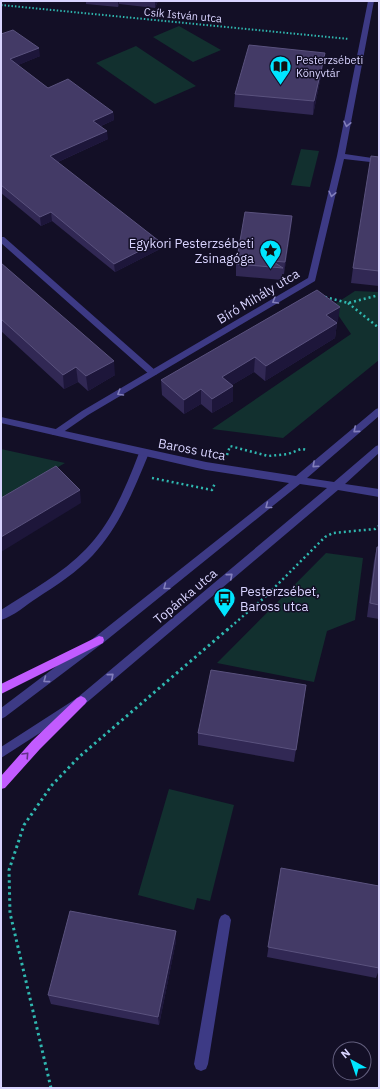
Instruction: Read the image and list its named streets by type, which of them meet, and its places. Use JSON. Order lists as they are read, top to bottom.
{
  "streets": {
    "street": ["Bíró Mihály utca", "Baross utca", "Topánka utca"],
    "path": ["Csík István utca"]
  },
  "crossings": [
    ["Csík István utca", "Bíró Mihály utca"],
    ["Bíró Mihály utca", "Baross utca"],
    ["Baross utca", "Topánka utca"]
  ],
  "one_way": ["Bíró Mihály utca"],
  "places": {
    "library": ["Pesterzsébeti Könyvtár"],
    "place": ["Egykori Pesterzsébeti Zsinagóga"],
    "bus stop": ["Pesterzsébet, Baross utca"]
  },
  "north": "top left"
}
